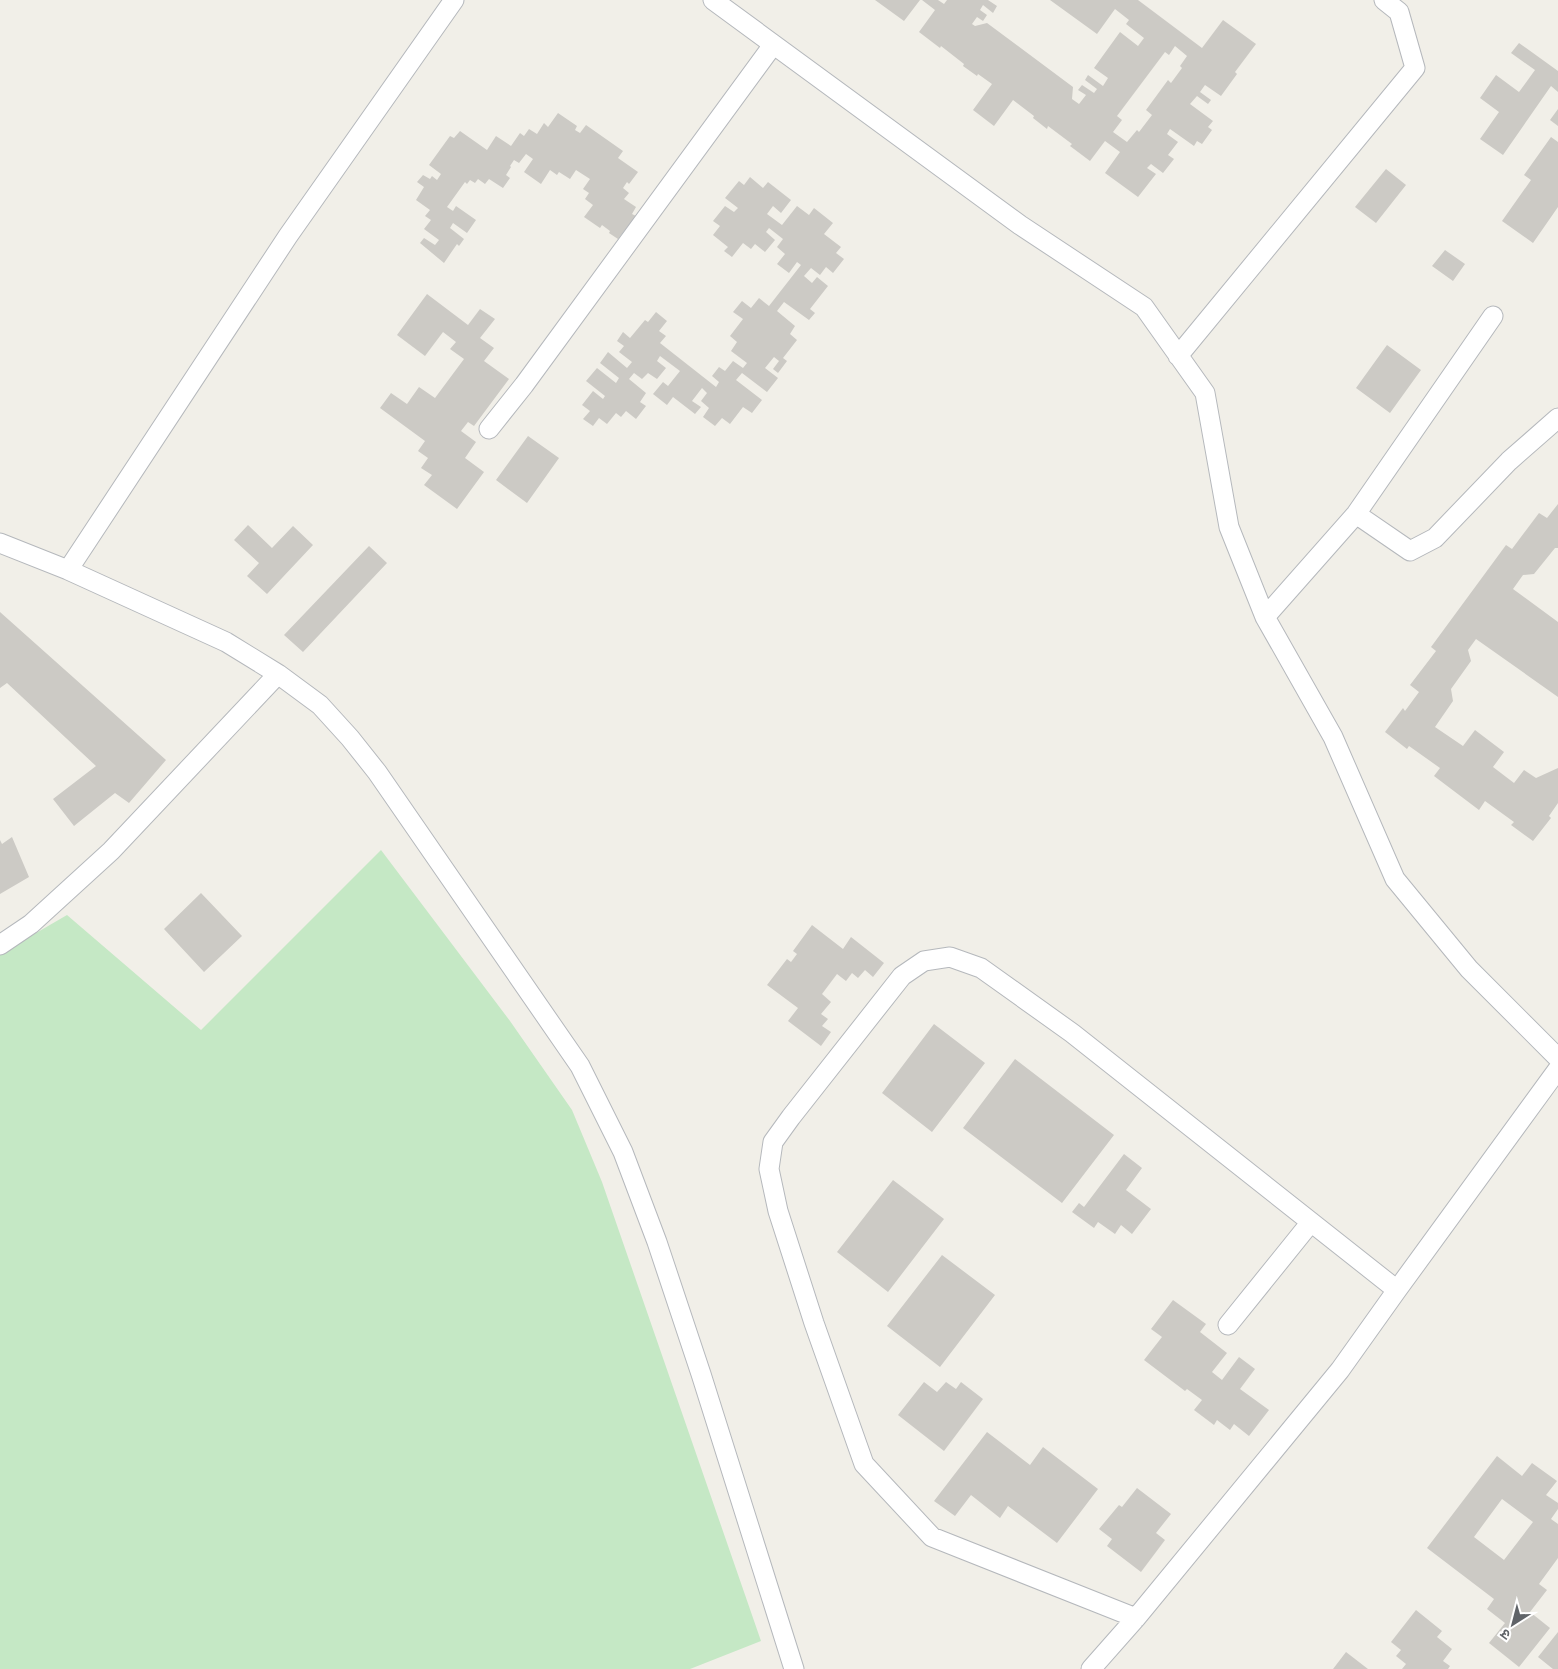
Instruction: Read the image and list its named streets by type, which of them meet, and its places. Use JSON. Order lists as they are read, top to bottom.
{
  "north": "bottom left"
}
